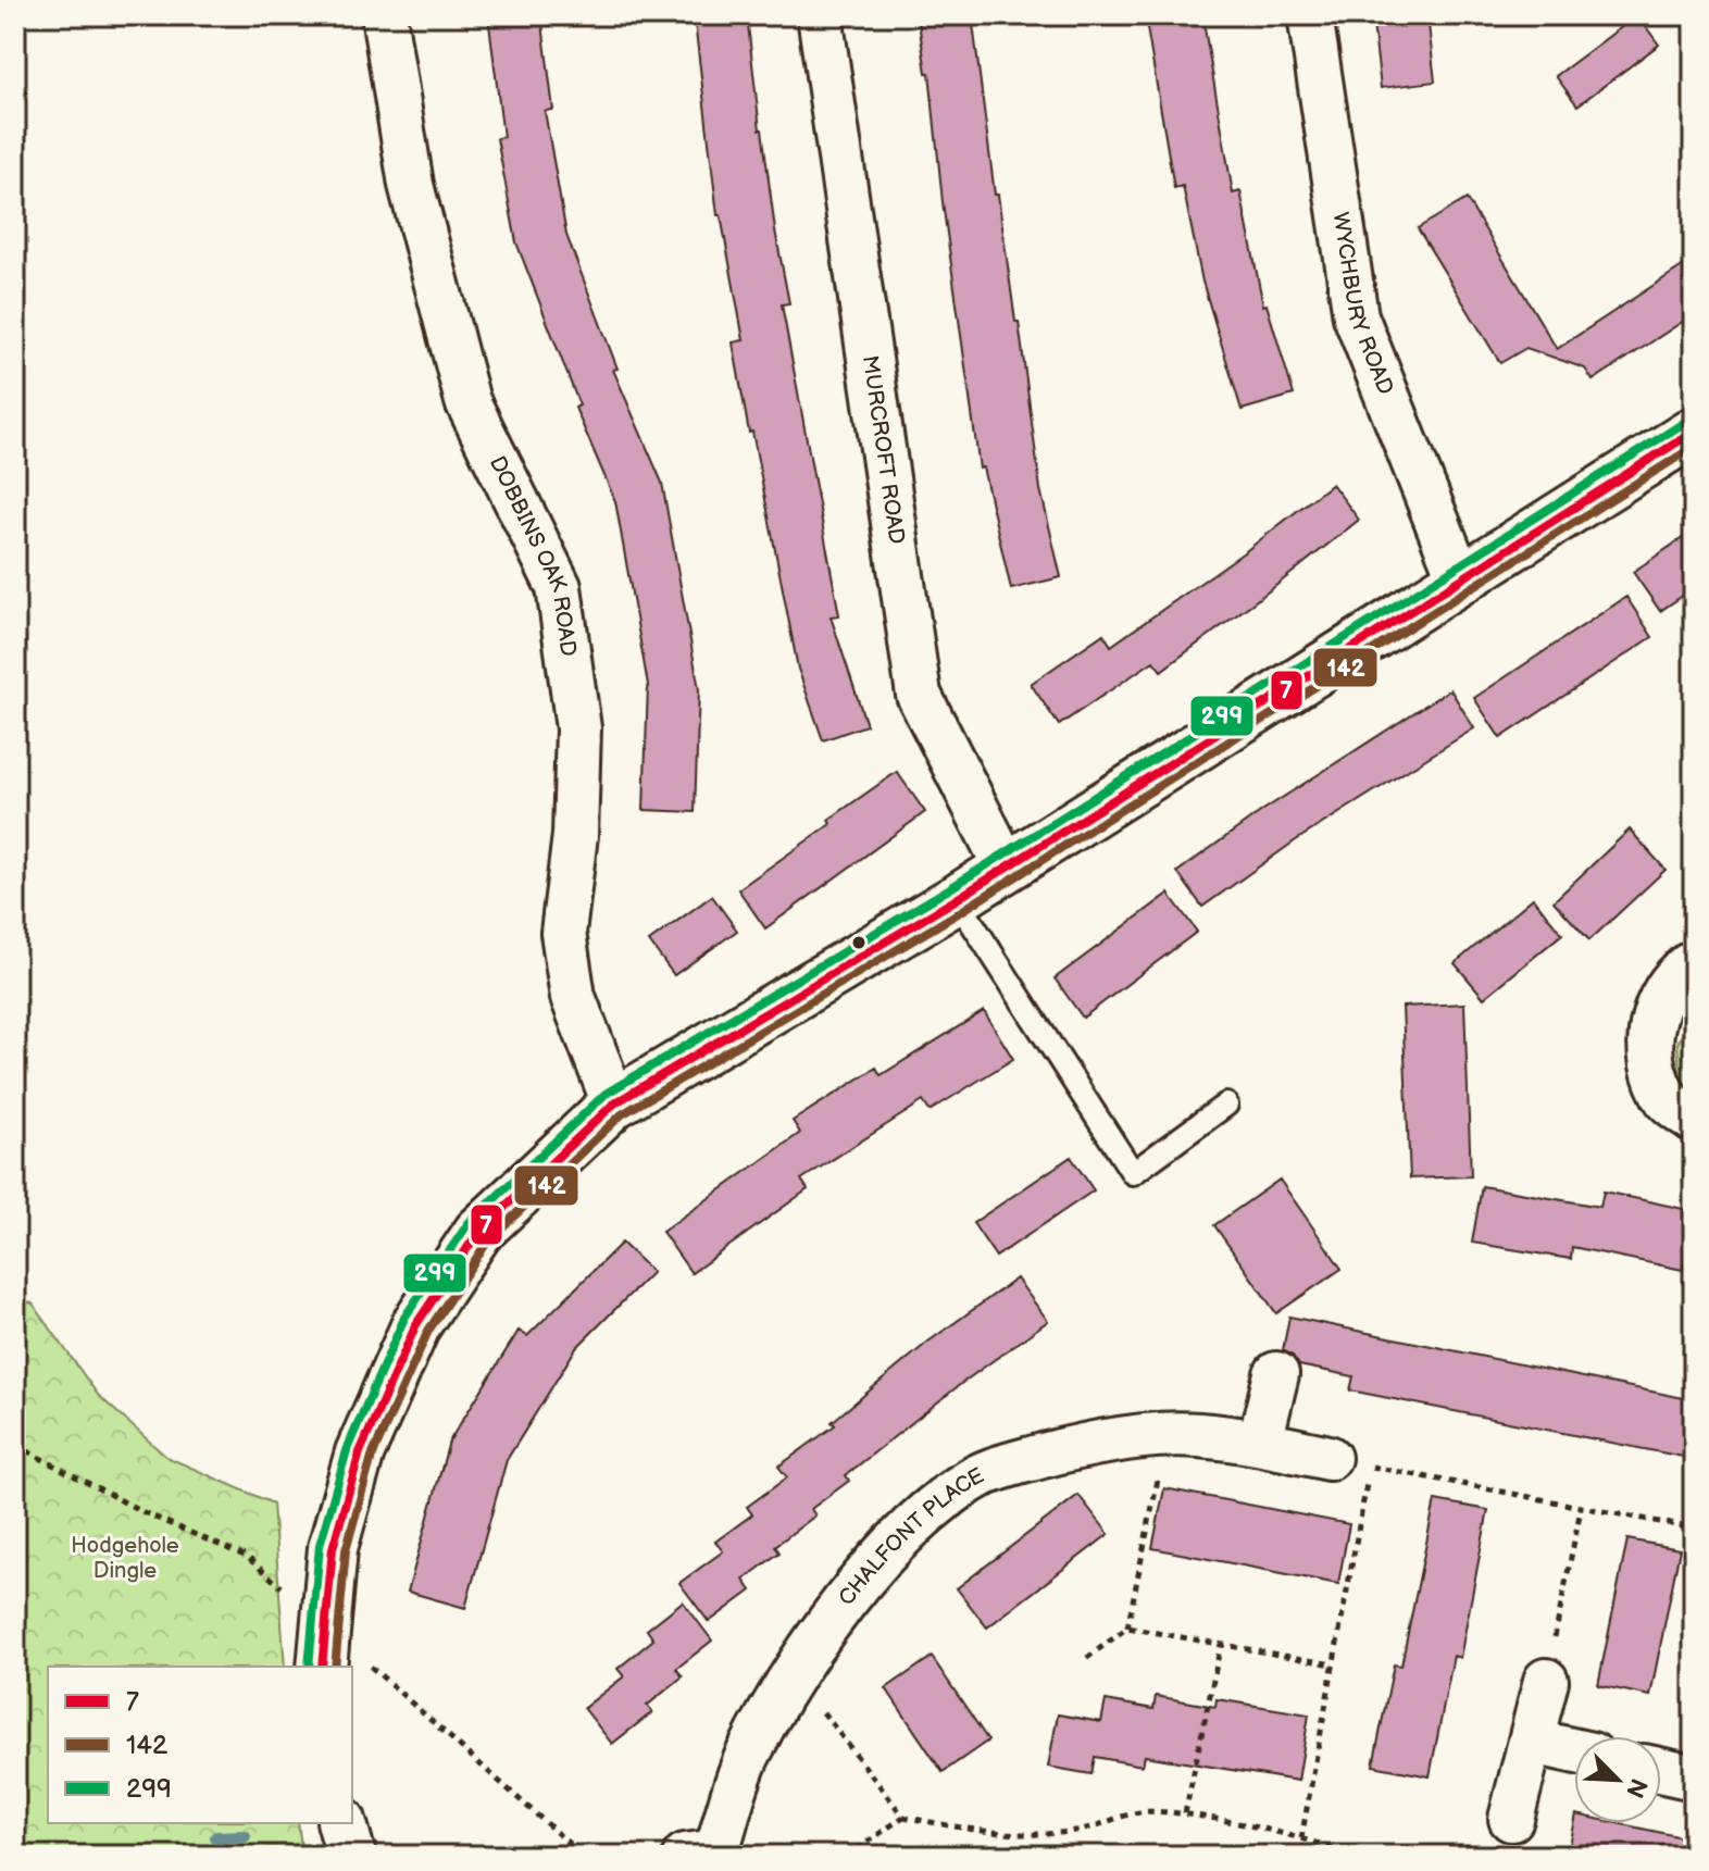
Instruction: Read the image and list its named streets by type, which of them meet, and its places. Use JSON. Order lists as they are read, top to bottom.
{
  "streets": {
    "street": [
      "WYCHBURY ROAD",
      "MURCROFT ROAD",
      "DOBBINS OAK ROAD",
      "CHALFONT PLACE"
    ]
  },
  "parks": ["Hodgehole Dingle"],
  "lines": ["transit line 299", "transit line 7", "transit line 142"],
  "legend": ["7", "142", "299"],
  "north": "bottom right"
}
